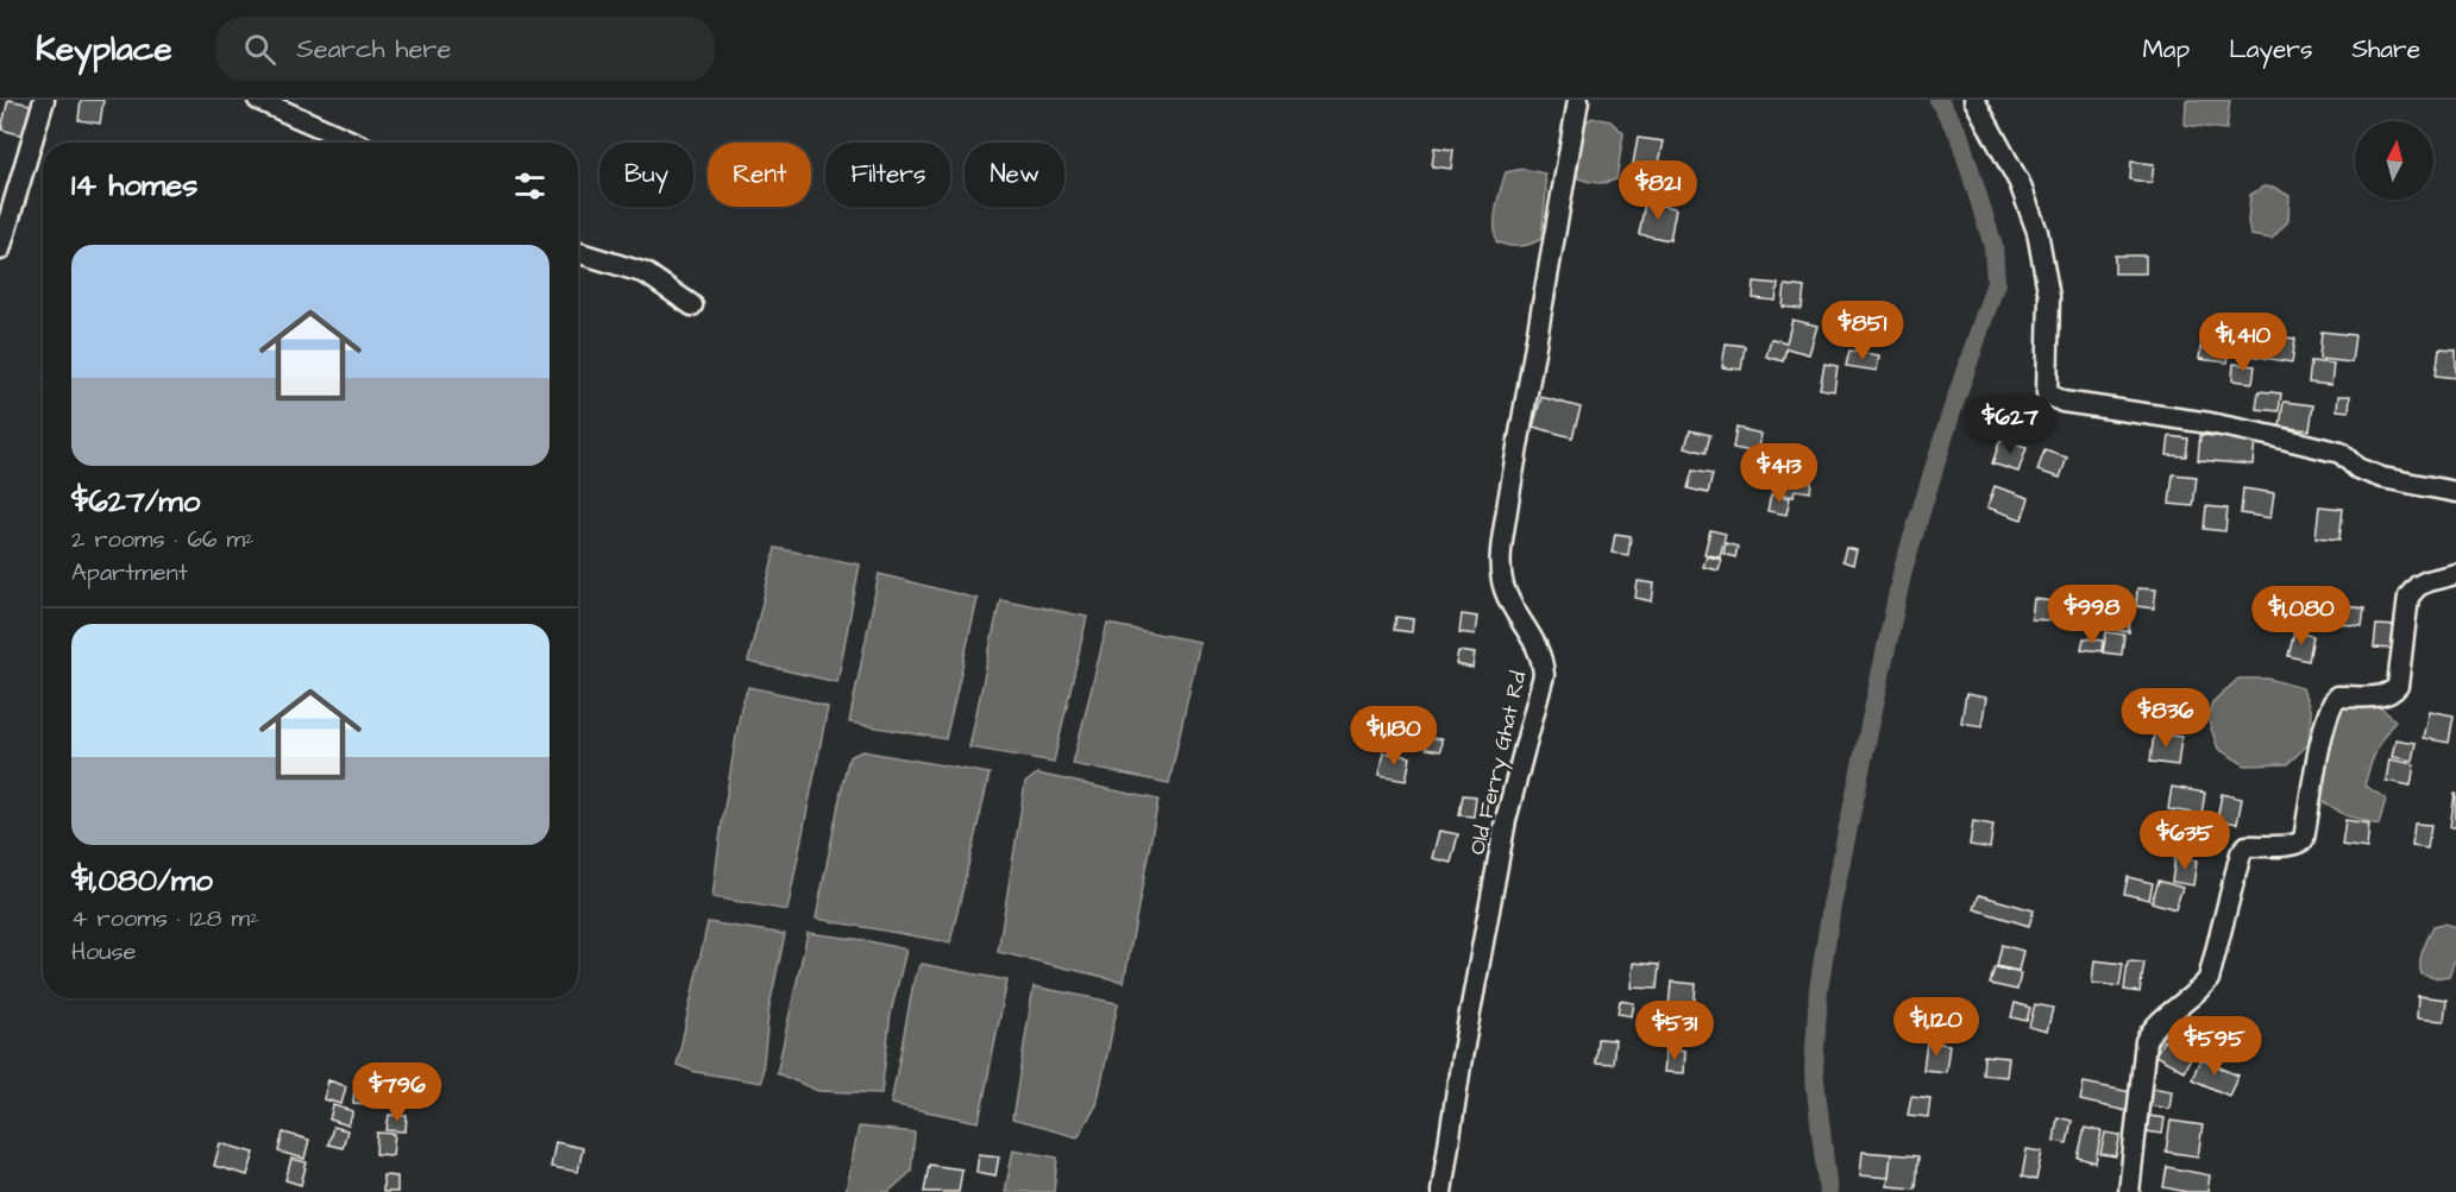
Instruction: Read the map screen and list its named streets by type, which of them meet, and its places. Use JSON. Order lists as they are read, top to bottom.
{
  "streets": {
    "street": ["Old Ferry Ghat Rd"]
  },
  "north": "top",
  "page": {
    "header": "Keyplace",
    "search": "Search here",
    "nav": ["Map", "Layers", "Share"],
    "chip": [
      "Buy",
      "Rent",
      "Filters",
      "New"
    ],
    "heading": "14 homes",
    "price": [
      "$821",
      "$851",
      "$1,410",
      "$627",
      "$413",
      "$998",
      "$1,080",
      "$836",
      "$1,180",
      "$635",
      "$1,120",
      "$531",
      "$595",
      "$796"
    ],
    "list": [
      {
        "name": "$627/mo",
        "note": "2 rooms · 66 m² · Apartment"
      },
      {
        "name": "$1,080/mo",
        "note": "4 rooms · 128 m² · House"
      }
    ]
  }
}
